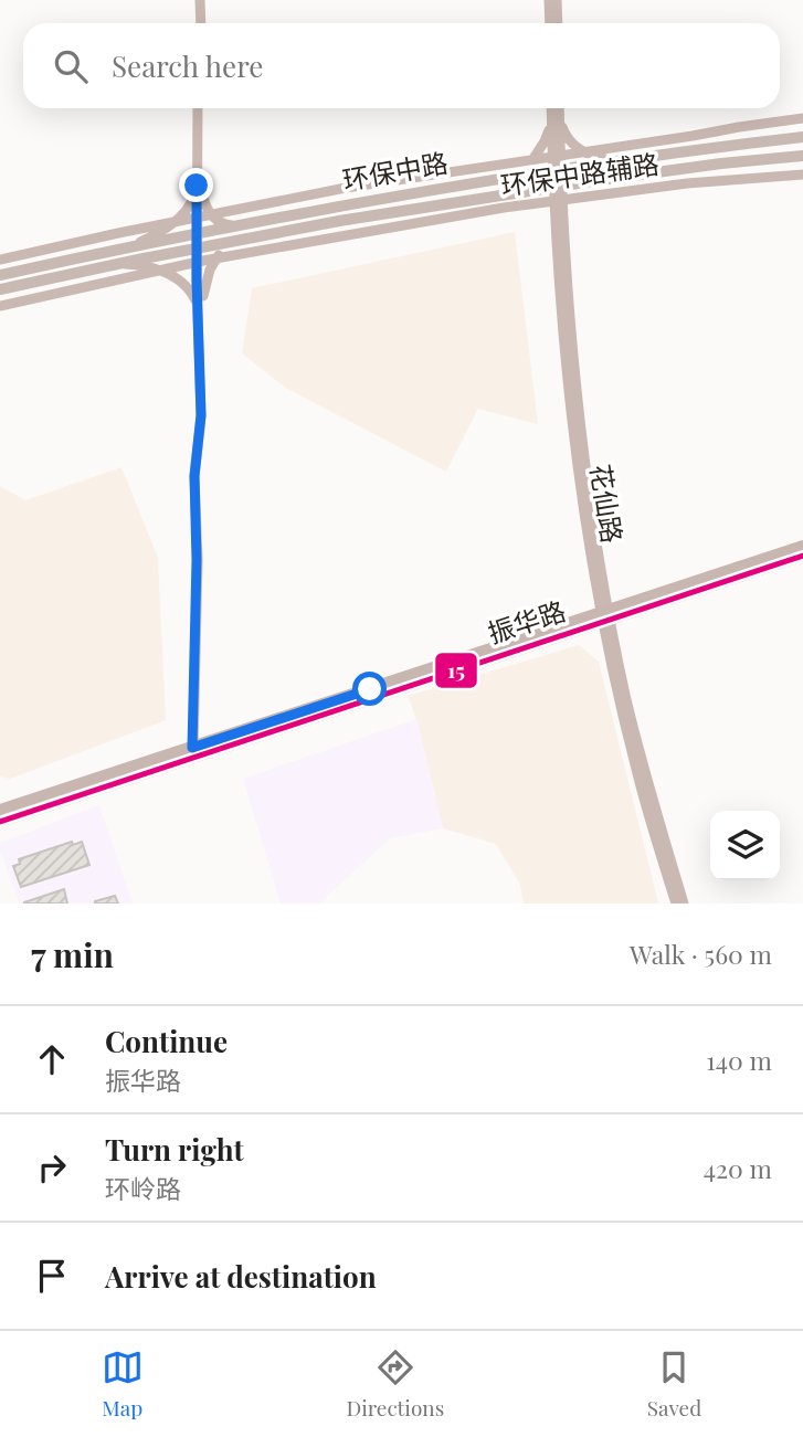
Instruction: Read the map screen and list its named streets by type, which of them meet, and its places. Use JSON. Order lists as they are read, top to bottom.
{
  "streets": {
    "main road": ["环保中路", "振华路"],
    "street": ["环保中路辅路", "花仙路"]
  },
  "crossings": [
    ["环保中路", "花仙路"],
    ["环保中路辅路", "花仙路"],
    ["花仙路", "振华路"]
  ],
  "lines": ["transit line 15"],
  "page": {
    "search": "Search here",
    "heading": ["7 min", "Walk · 560 m"],
    "list": [
      ["Continue", "振华路", "140 m"],
      ["Turn right", "环岭路", "420 m"],
      "Arrive at destination"
    ],
    "nav": ["Map", "Directions", "Saved"]
  }
}
